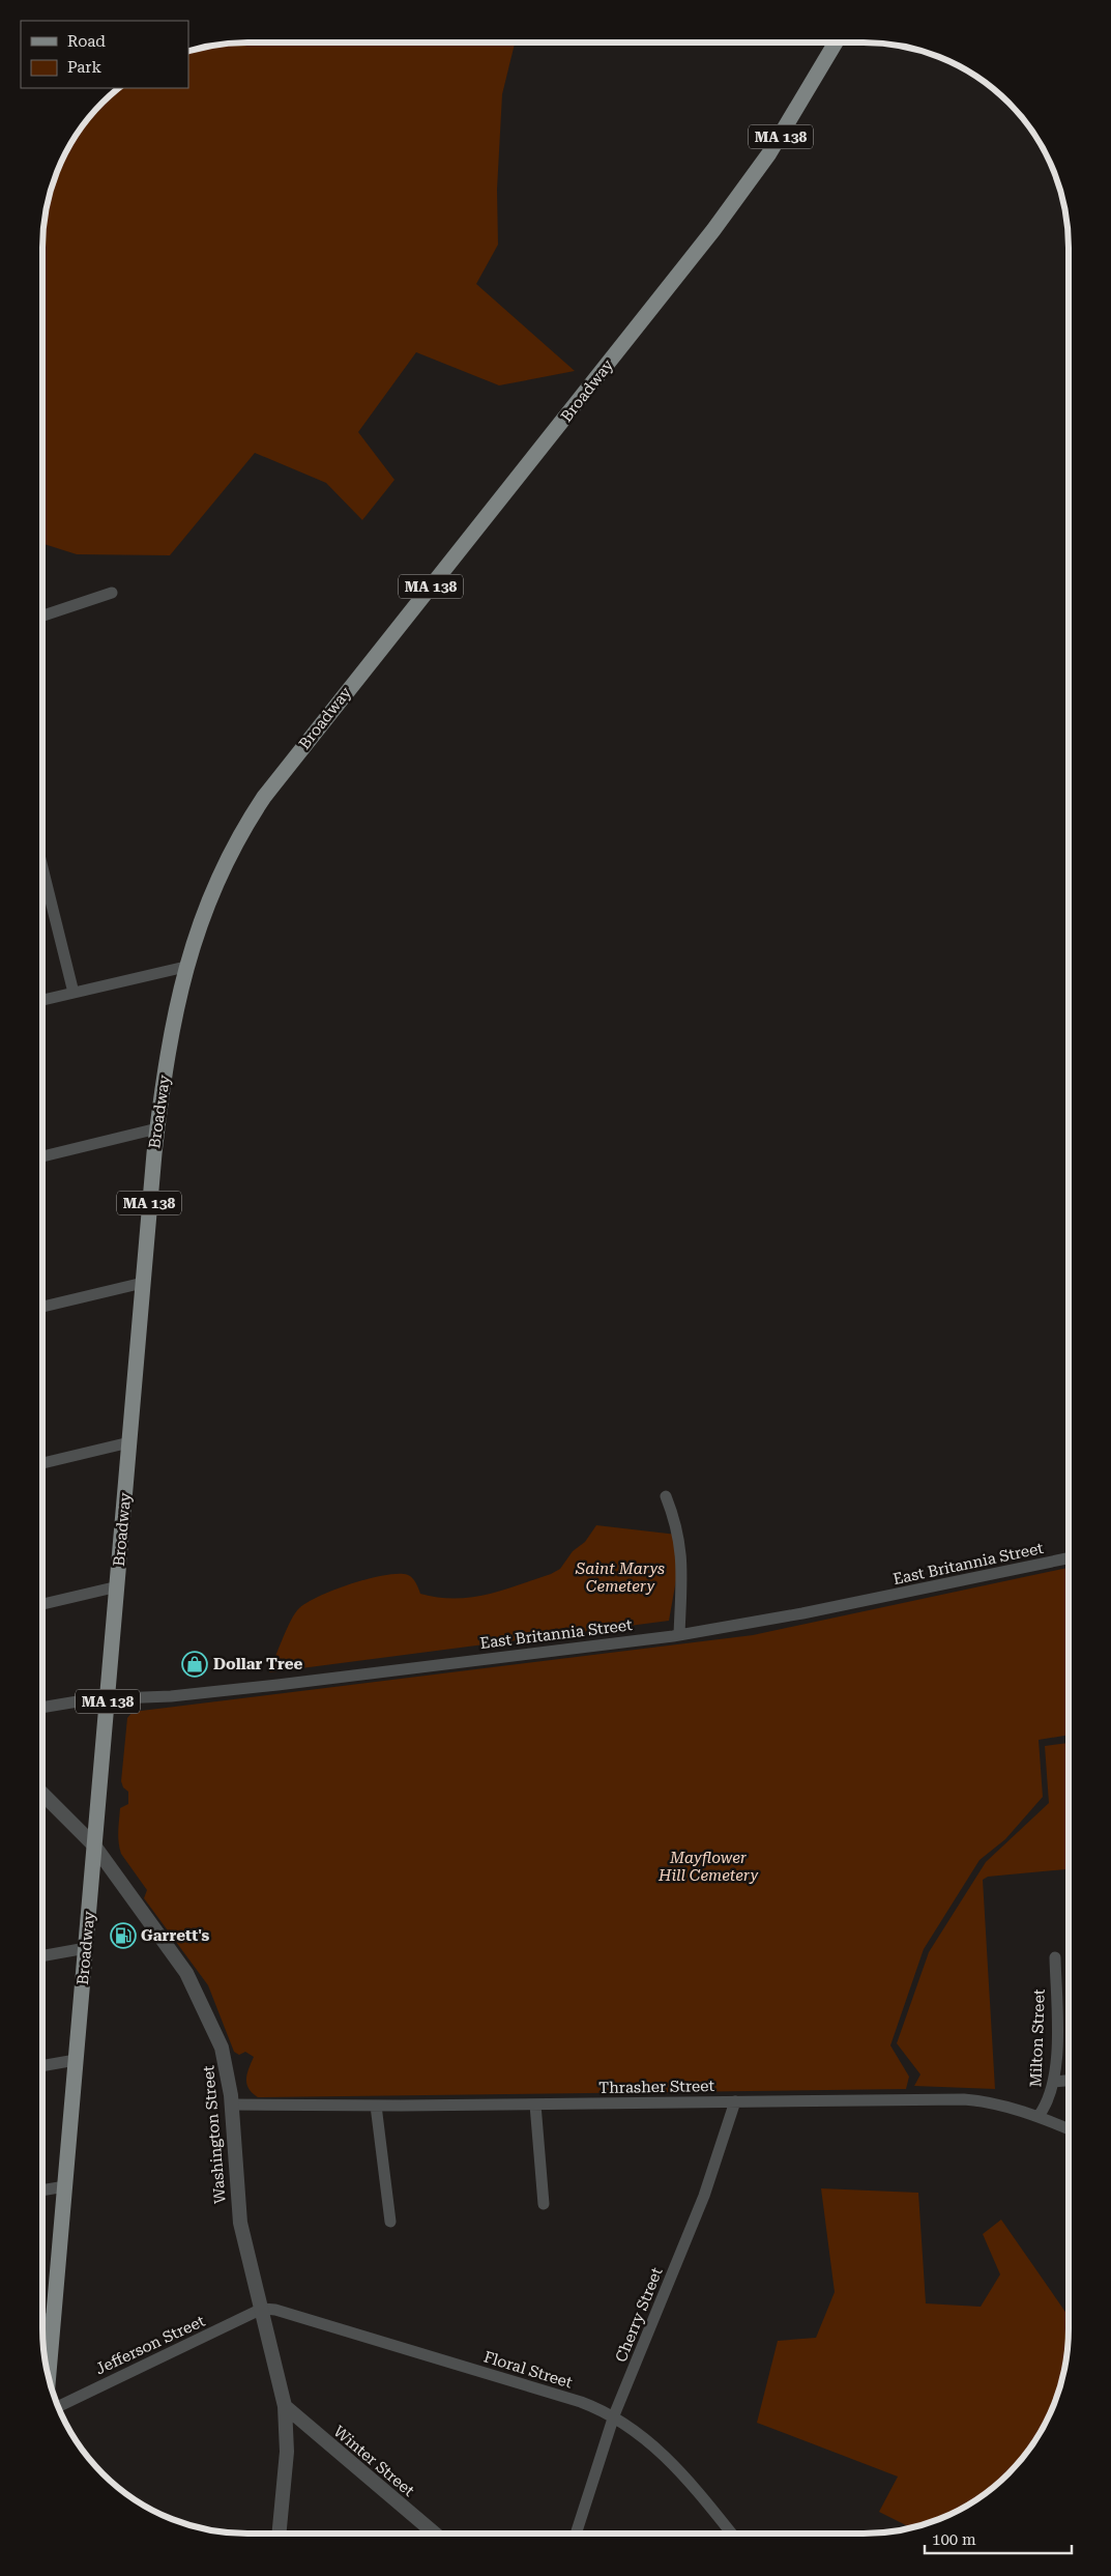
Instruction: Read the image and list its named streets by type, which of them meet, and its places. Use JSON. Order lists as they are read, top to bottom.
{
  "streets": {
    "main road": ["MA 138", "Broadway"],
    "street": [
      "East Britannia Street",
      "Milton Street",
      "Thrasher Street",
      "Washington Street",
      "Cherry Street",
      "Jefferson Street",
      "Floral Street",
      "Winter Street"
    ]
  },
  "crossings": [
    ["Broadway", "East Britannia Street"],
    ["Broadway", "Washington Street"],
    ["Milton Street", "Thrasher Street"],
    ["Thrasher Street", "Washington Street"],
    ["Thrasher Street", "Cherry Street"],
    ["Washington Street", "Jefferson Street"],
    ["Washington Street", "Floral Street"],
    ["Washington Street", "Winter Street"],
    ["Cherry Street", "Floral Street"],
    ["Jefferson Street", "Floral Street"]
  ],
  "parks": ["Saint Marys Cemetery", "Mayflower Hill Cemetery"],
  "places": {
    "shop": ["Dollar Tree"],
    "fuel station": ["Garrett's"]
  },
  "legend": ["Road", "Park"],
  "scale_bar": "100 m"
}
